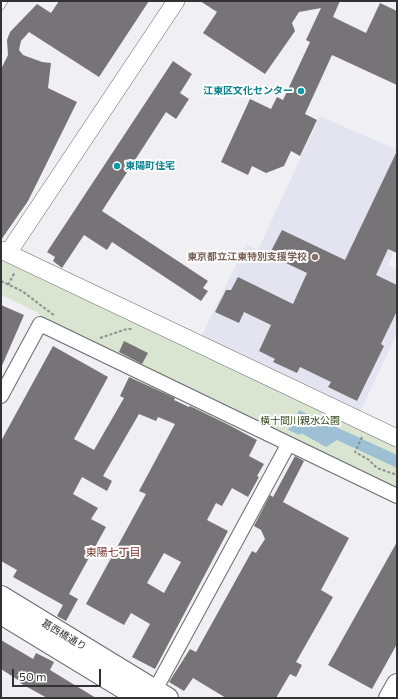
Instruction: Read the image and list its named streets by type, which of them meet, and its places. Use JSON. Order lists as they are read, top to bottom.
{
  "streets": {
    "main road": ["葛西橋通り"]
  },
  "districts": ["東陽七丁目"],
  "parks": ["横十間川親水公園"],
  "places": ["江東区文化センター", "東陽町住宅", "東京都立江東特別支援学校"],
  "scale_bar": "50 m"
}
